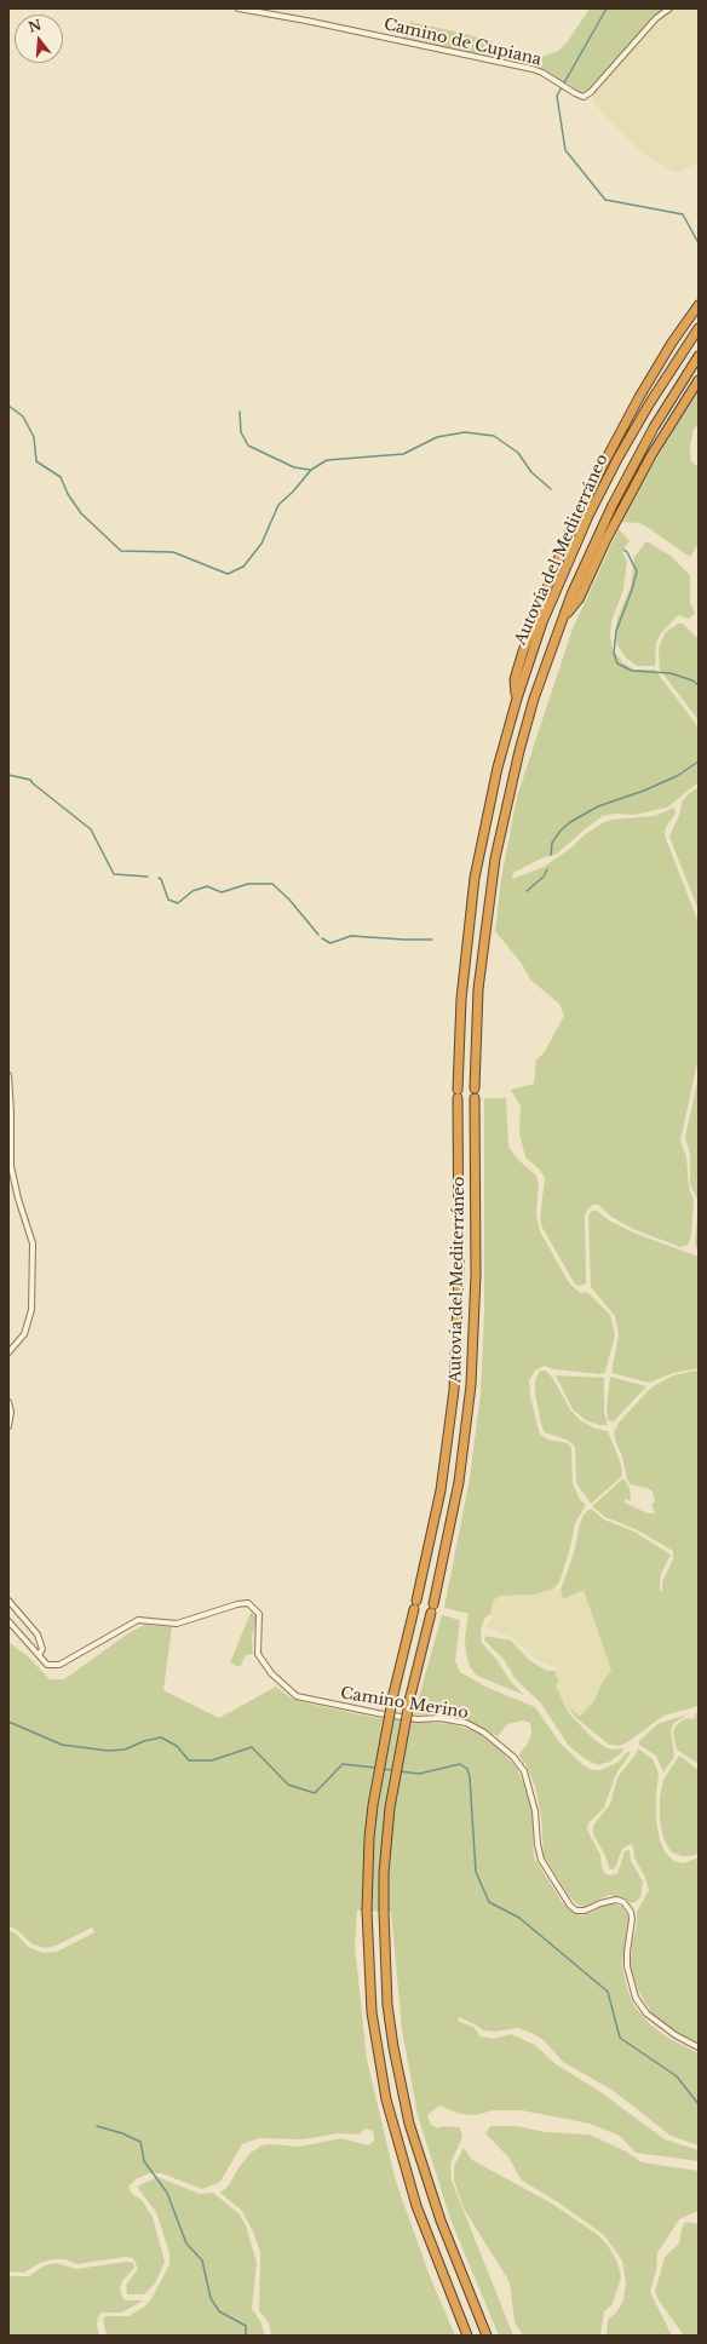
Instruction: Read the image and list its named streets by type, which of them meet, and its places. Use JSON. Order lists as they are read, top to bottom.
{
  "streets": {
    "highway": ["Autovía del Mediterráneo"],
    "street": ["Camino de Cupiana", "Camino Merino"]
  },
  "north": "top"
}
